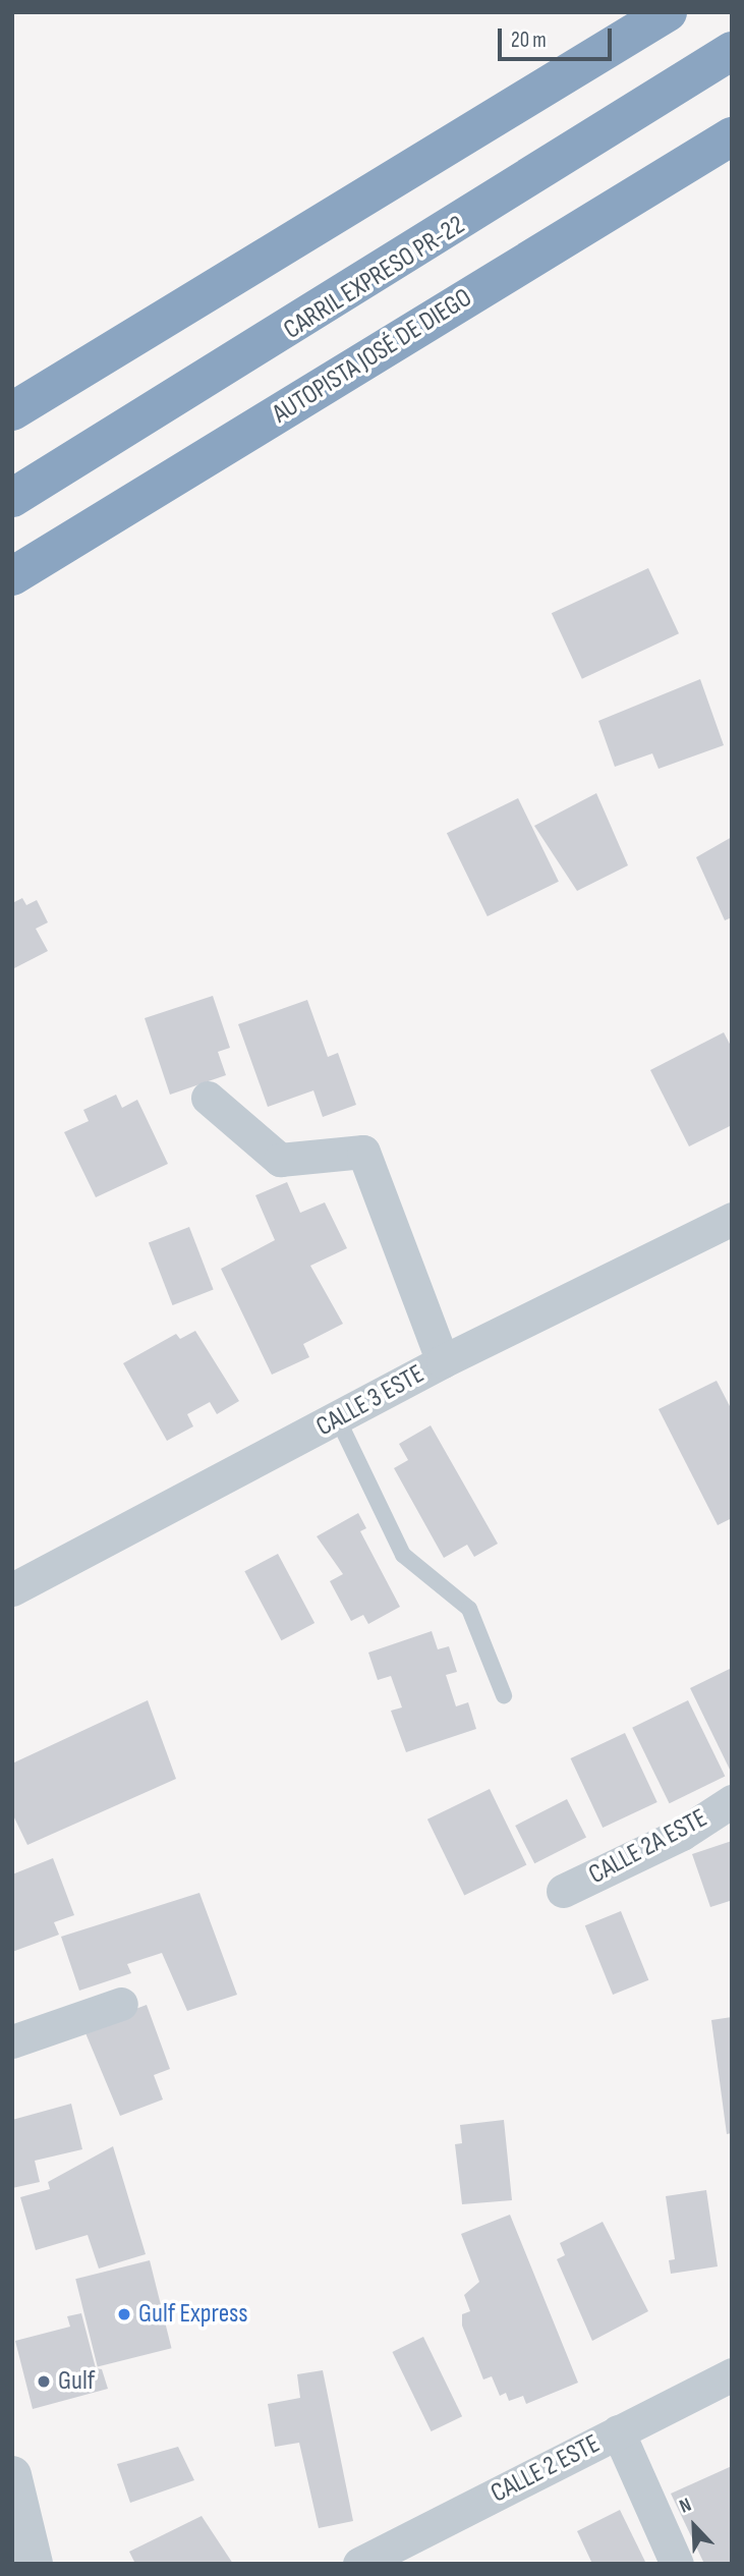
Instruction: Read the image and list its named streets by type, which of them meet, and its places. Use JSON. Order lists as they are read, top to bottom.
{
  "streets": {
    "highway": ["CARRIL EXPRESO PR-22", "AUTOPISTA JOSÉ DE DIEGO"],
    "street": ["CALLE 3 ESTE", "CALLE 2A ESTE", "CALLE 2 ESTE"]
  },
  "places": ["Gulf Express", "Gulf"],
  "scale_bar": "20 m",
  "north": "top left"
}
